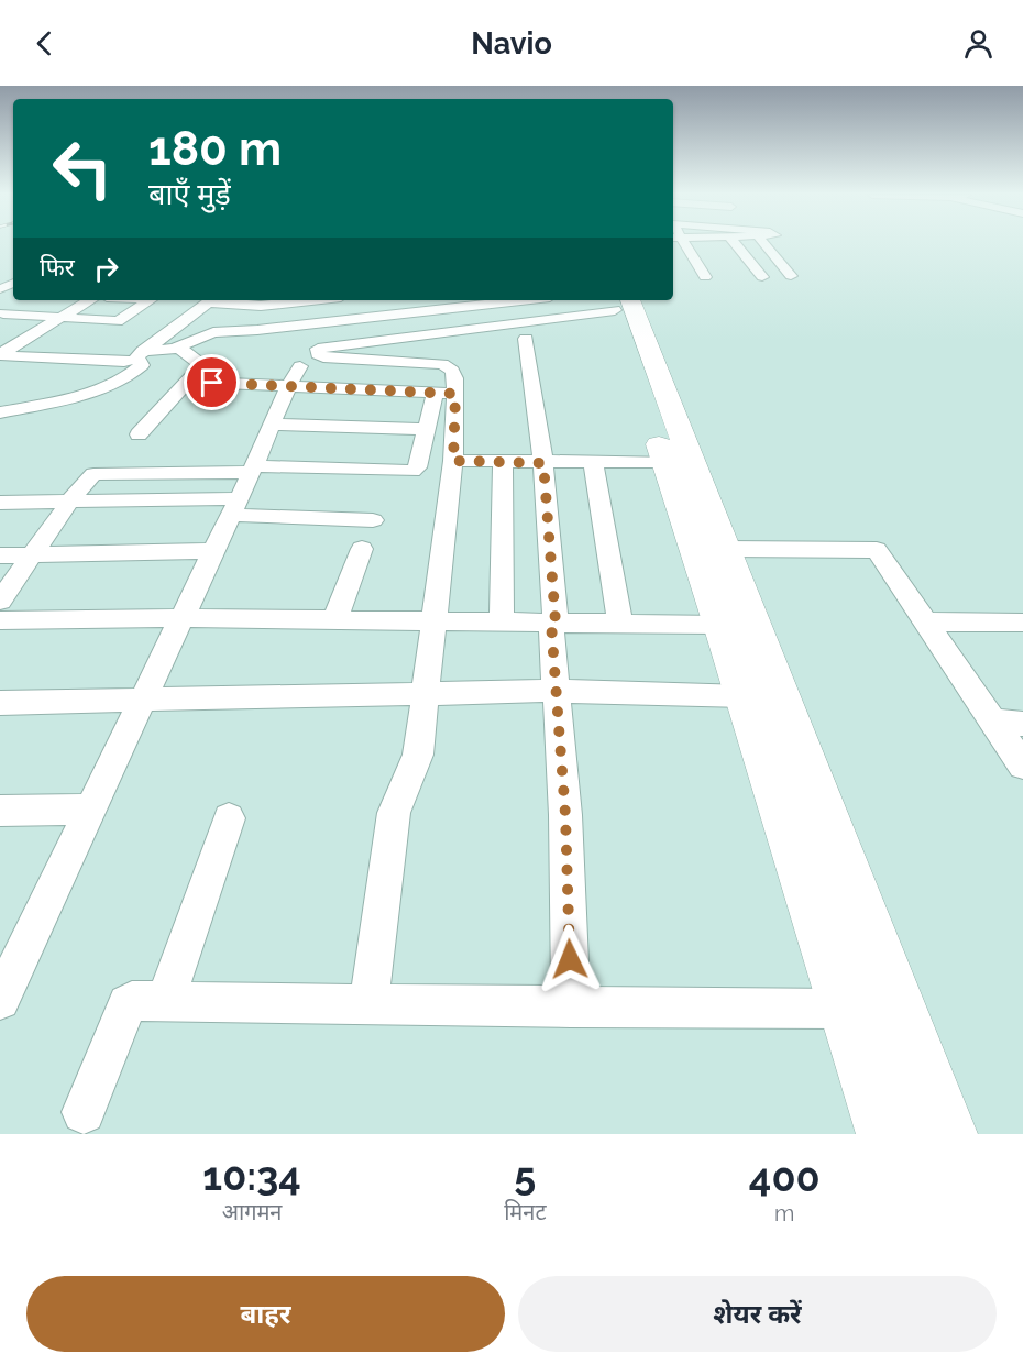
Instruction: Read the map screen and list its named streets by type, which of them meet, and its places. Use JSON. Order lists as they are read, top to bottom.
{
  "page": {
    "header": "Navio",
    "turn": ["180 m", "बाएँ मुड़ें"],
    "then": "फिर",
    "eta": [
      "10:34",
      "आगमन",
      "5",
      "मिनट",
      "400",
      "m"
    ],
    "buttons": ["बाहर", "शेयर करें"]
  }
}
